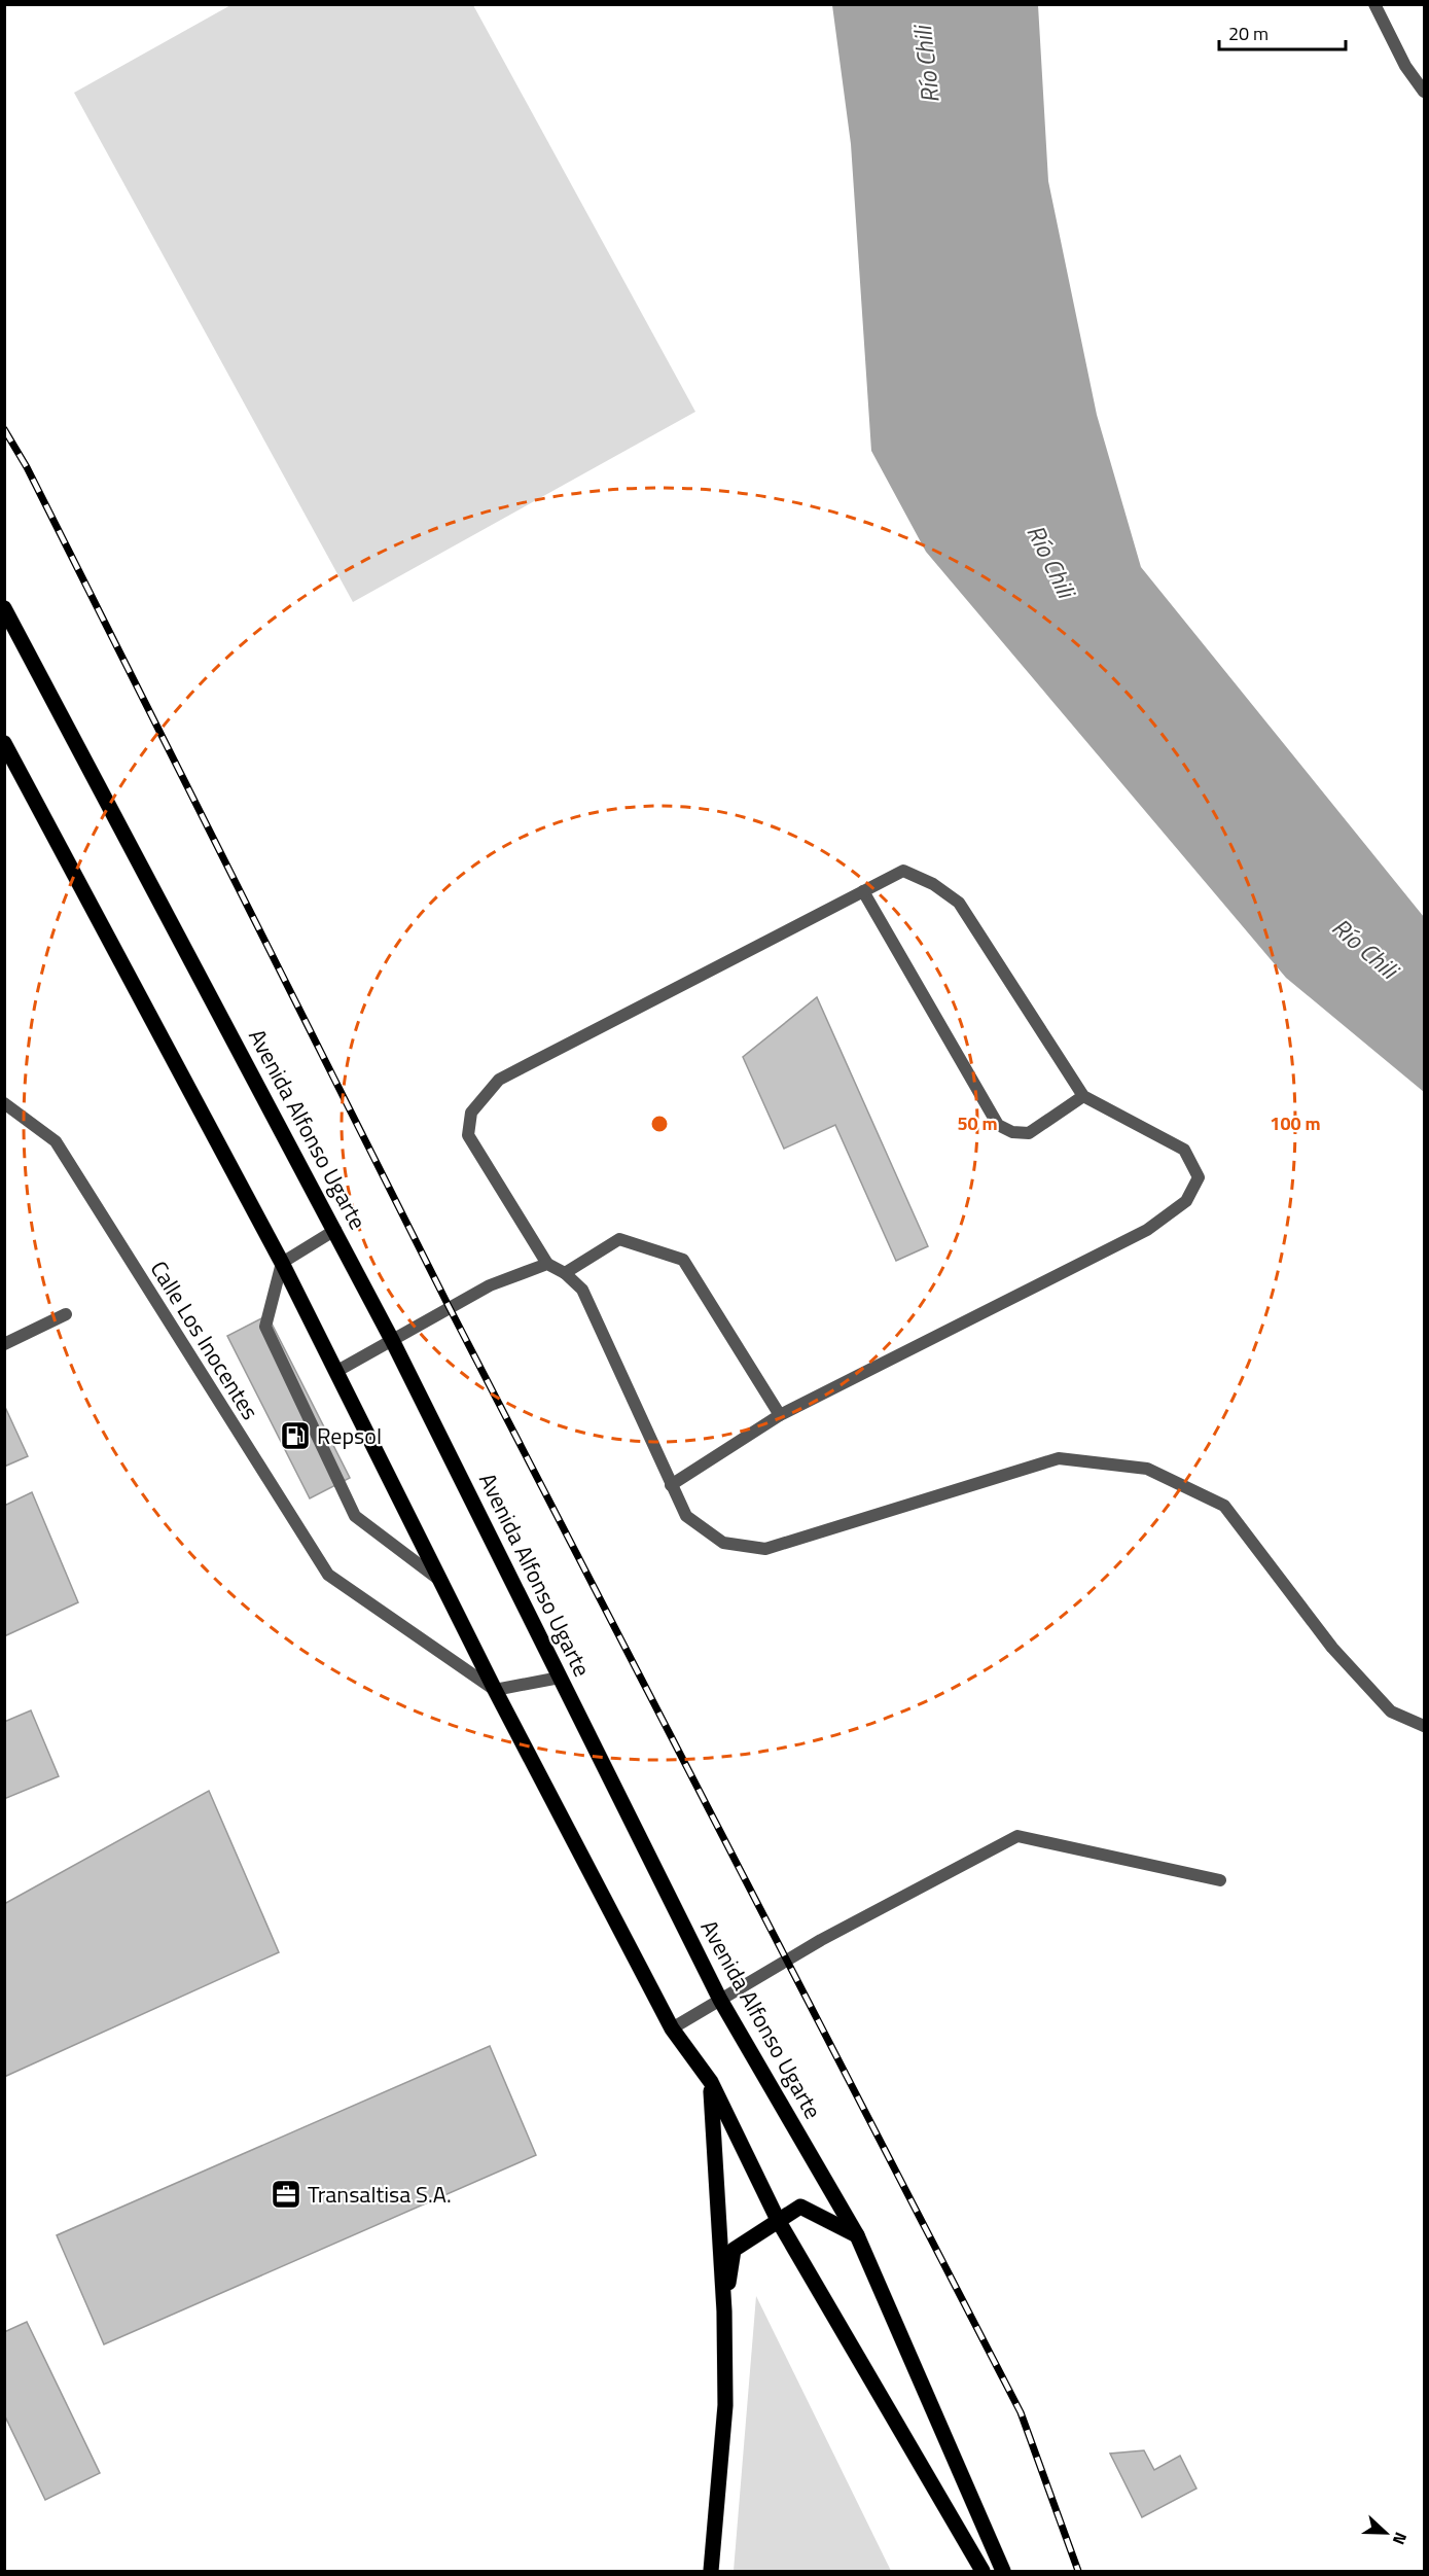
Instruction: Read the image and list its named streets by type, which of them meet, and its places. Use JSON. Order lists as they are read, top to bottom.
{
  "streets": {
    "main road": ["Avenida Alfonso Ugarte"],
    "street": ["Calle Los Inocentes"]
  },
  "water": ["Río Chili"],
  "places": {
    "fuel station": ["Repsol"],
    "office": ["Transaltisa S.A."]
  },
  "scale_bar": "20 m",
  "north": "right",
  "rings": ["50 m", "100 m"]
}
